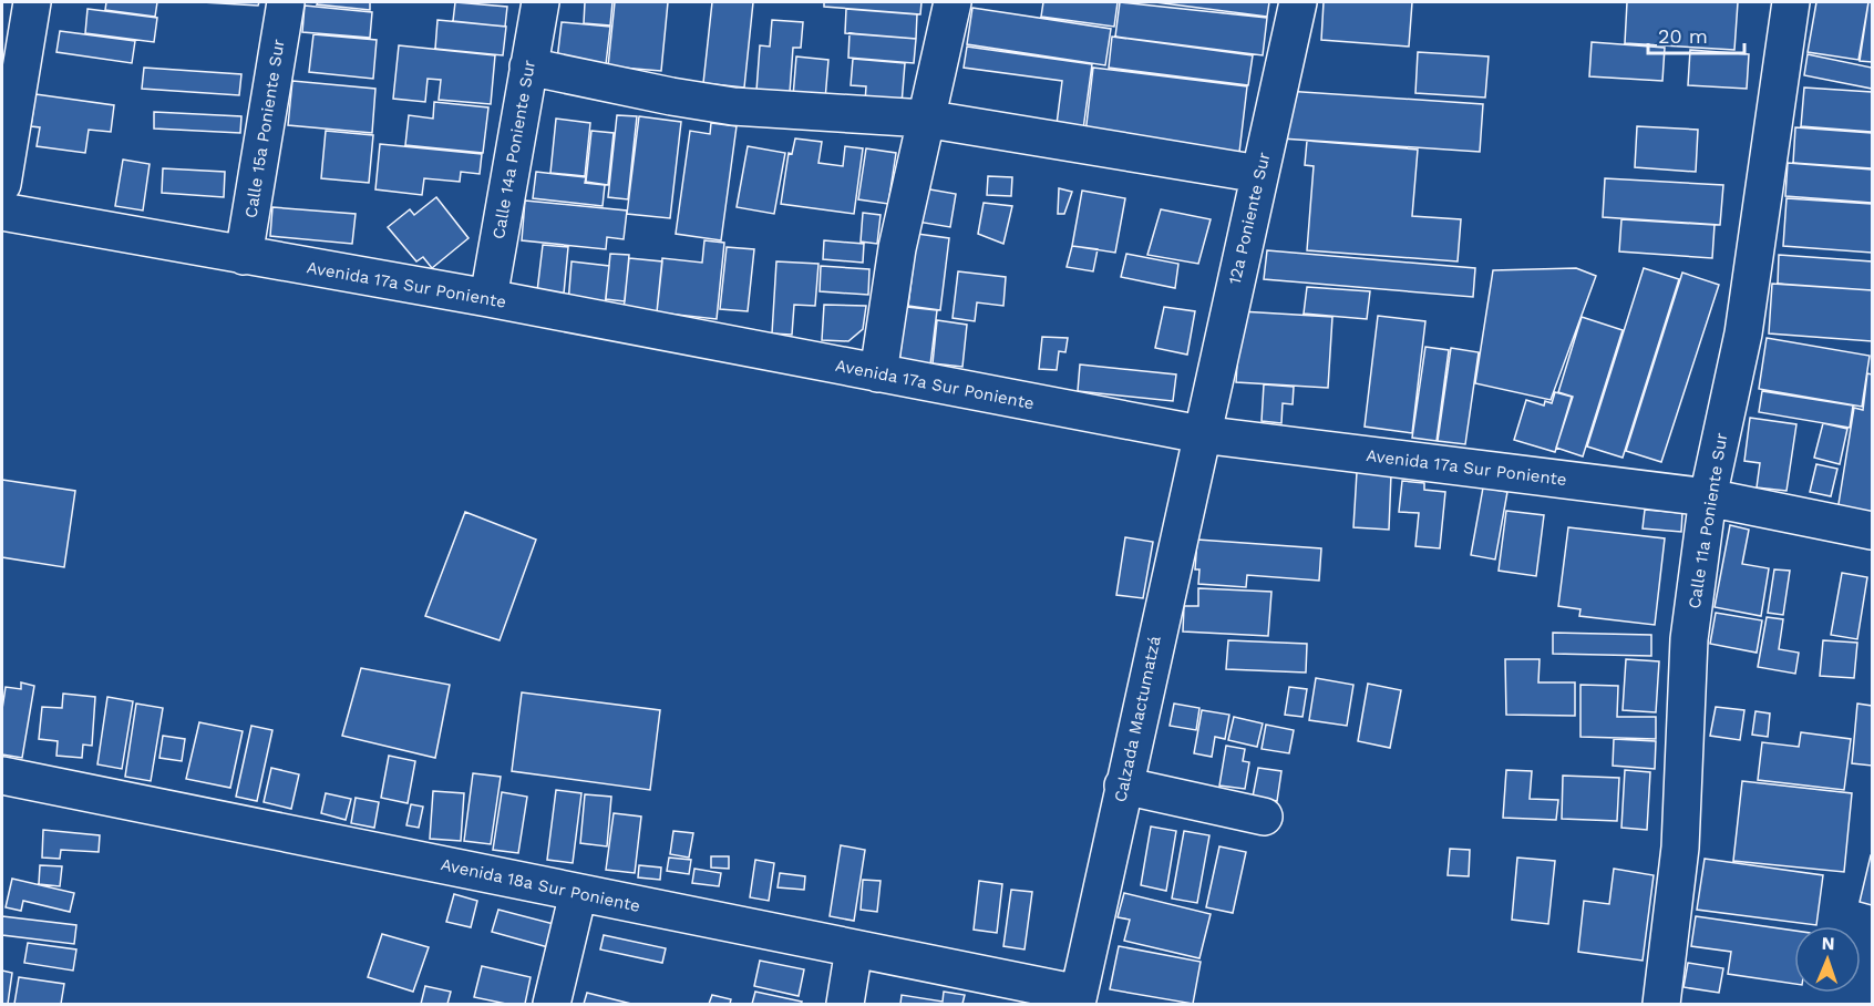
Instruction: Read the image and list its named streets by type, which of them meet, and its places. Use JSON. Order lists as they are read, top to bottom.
{
  "streets": {
    "street": [
      "Calle 15a Poniente Sur",
      "Calle 14a Poniente Sur",
      "12a Poniente Sur",
      "Avenida 17a Sur Poniente",
      "Calle 11a Poniente Sur",
      "Calzada Mactumatzá",
      "Avenida 18a Sur Poniente"
    ]
  },
  "crossings": [
    ["Calle 15a Poniente Sur", "Avenida 17a Sur Poniente"],
    ["Calle 14a Poniente Sur", "Avenida 17a Sur Poniente"],
    ["12a Poniente Sur", "Avenida 17a Sur Poniente"],
    ["12a Poniente Sur", "Calzada Mactumatzá"],
    ["Avenida 17a Sur Poniente", "Calle 11a Poniente Sur"],
    ["Avenida 17a Sur Poniente", "Calzada Mactumatzá"],
    ["Calzada Mactumatzá", "Avenida 18a Sur Poniente"]
  ],
  "scale_bar": "20 m",
  "north": "top"
}
